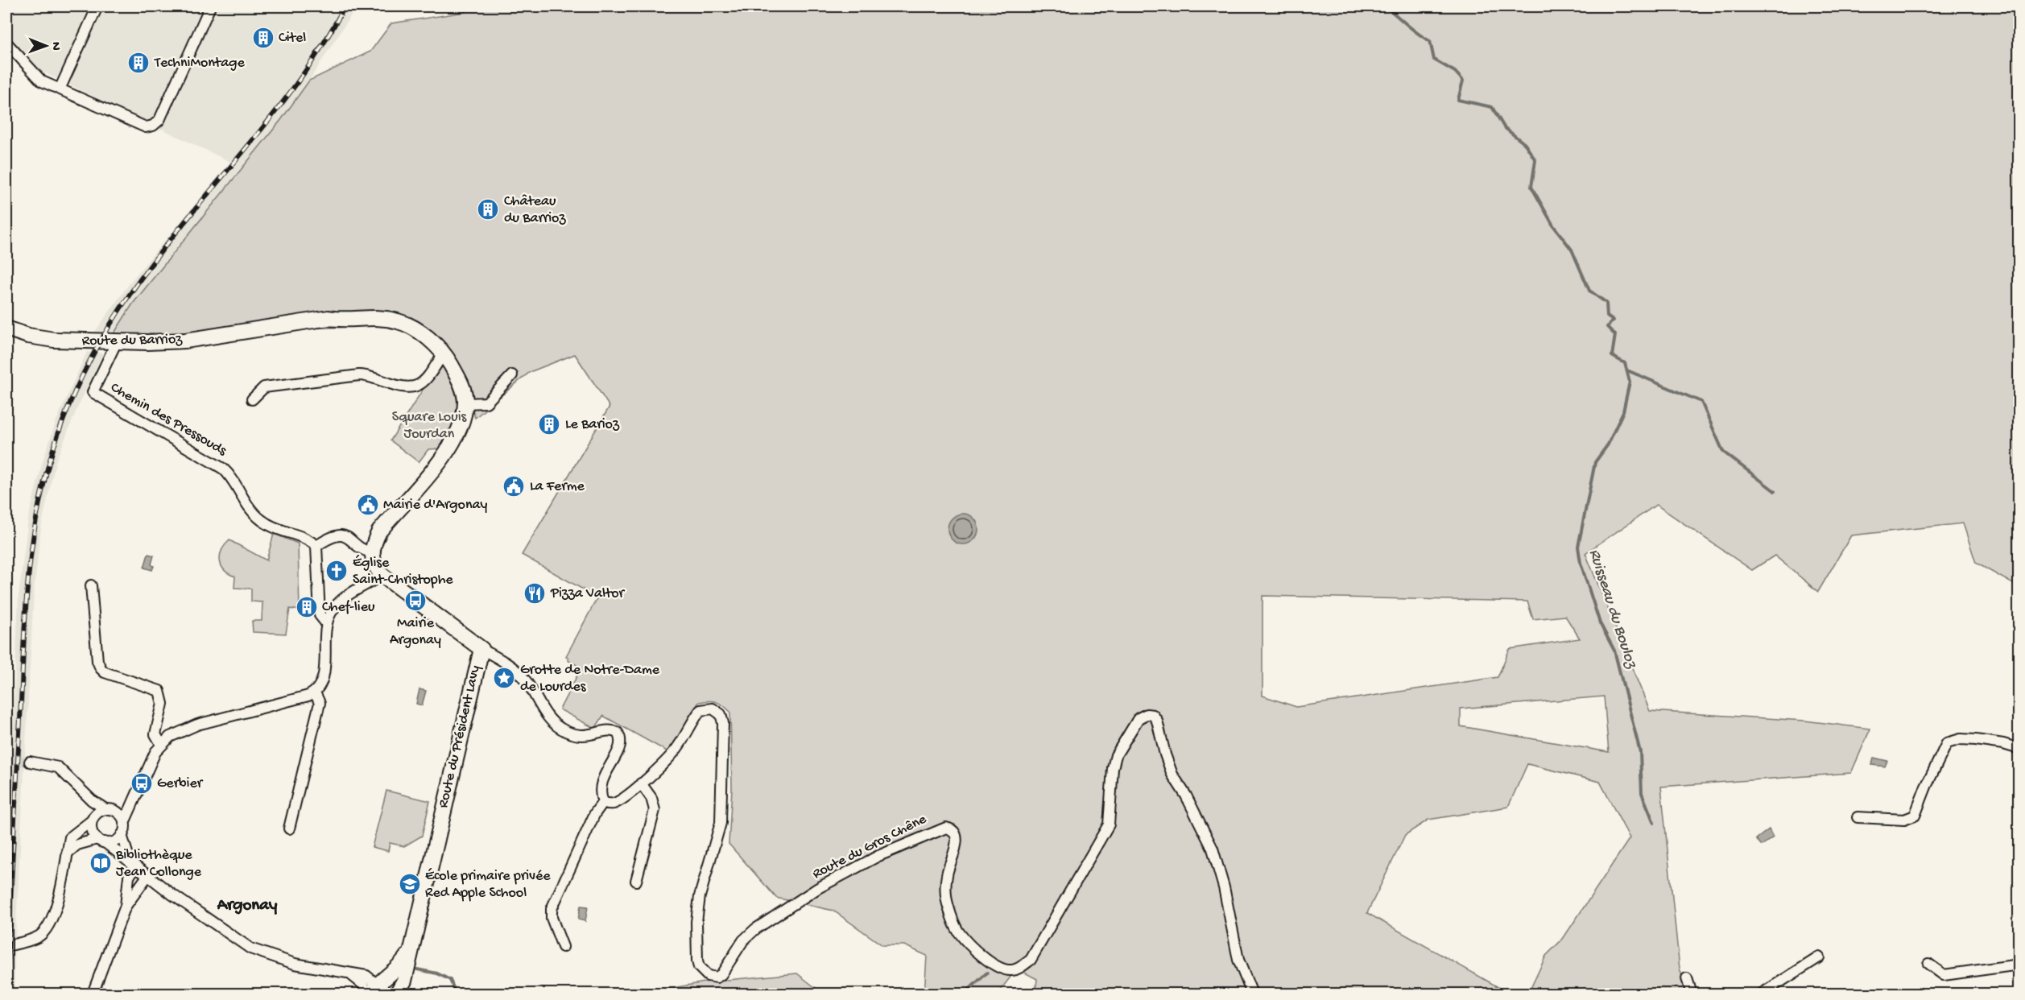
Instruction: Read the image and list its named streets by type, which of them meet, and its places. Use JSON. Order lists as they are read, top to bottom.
{
  "streets": {
    "street": [
      "Route du Barrioz",
      "Chemin des Pressouds",
      "Route du Président Lavy",
      "Route du Gros Chêne"
    ]
  },
  "crossings": [
    ["Route du Barrioz", "Chemin des Pressouds"],
    ["Route du Barrioz", "Route du Président Lavy"]
  ],
  "districts": ["Argonay"],
  "water": ["Ruisseau du Bouloz"],
  "parks": ["Square Louis Jourdan"],
  "places": {
    "building": [
      "Citel",
      "TechniMontage",
      "Château du Barrioz",
      "Le Barioz",
      "Chef-lieu"
    ],
    "public building": ["La Ferme", "Mairie d'Argonay"],
    "church": ["Église Saint-Christophe"],
    "restaurant": ["Pizza Valtor"],
    "bus stop": ["Mairie Argonay", "Gerbier"],
    "place": ["Grotte de Notre-Dame de Lourdes"],
    "library": ["Bibliothèque Jean Collonge"],
    "school or university": ["École primaire privée Red Apple School"]
  },
  "north": "right"
}
